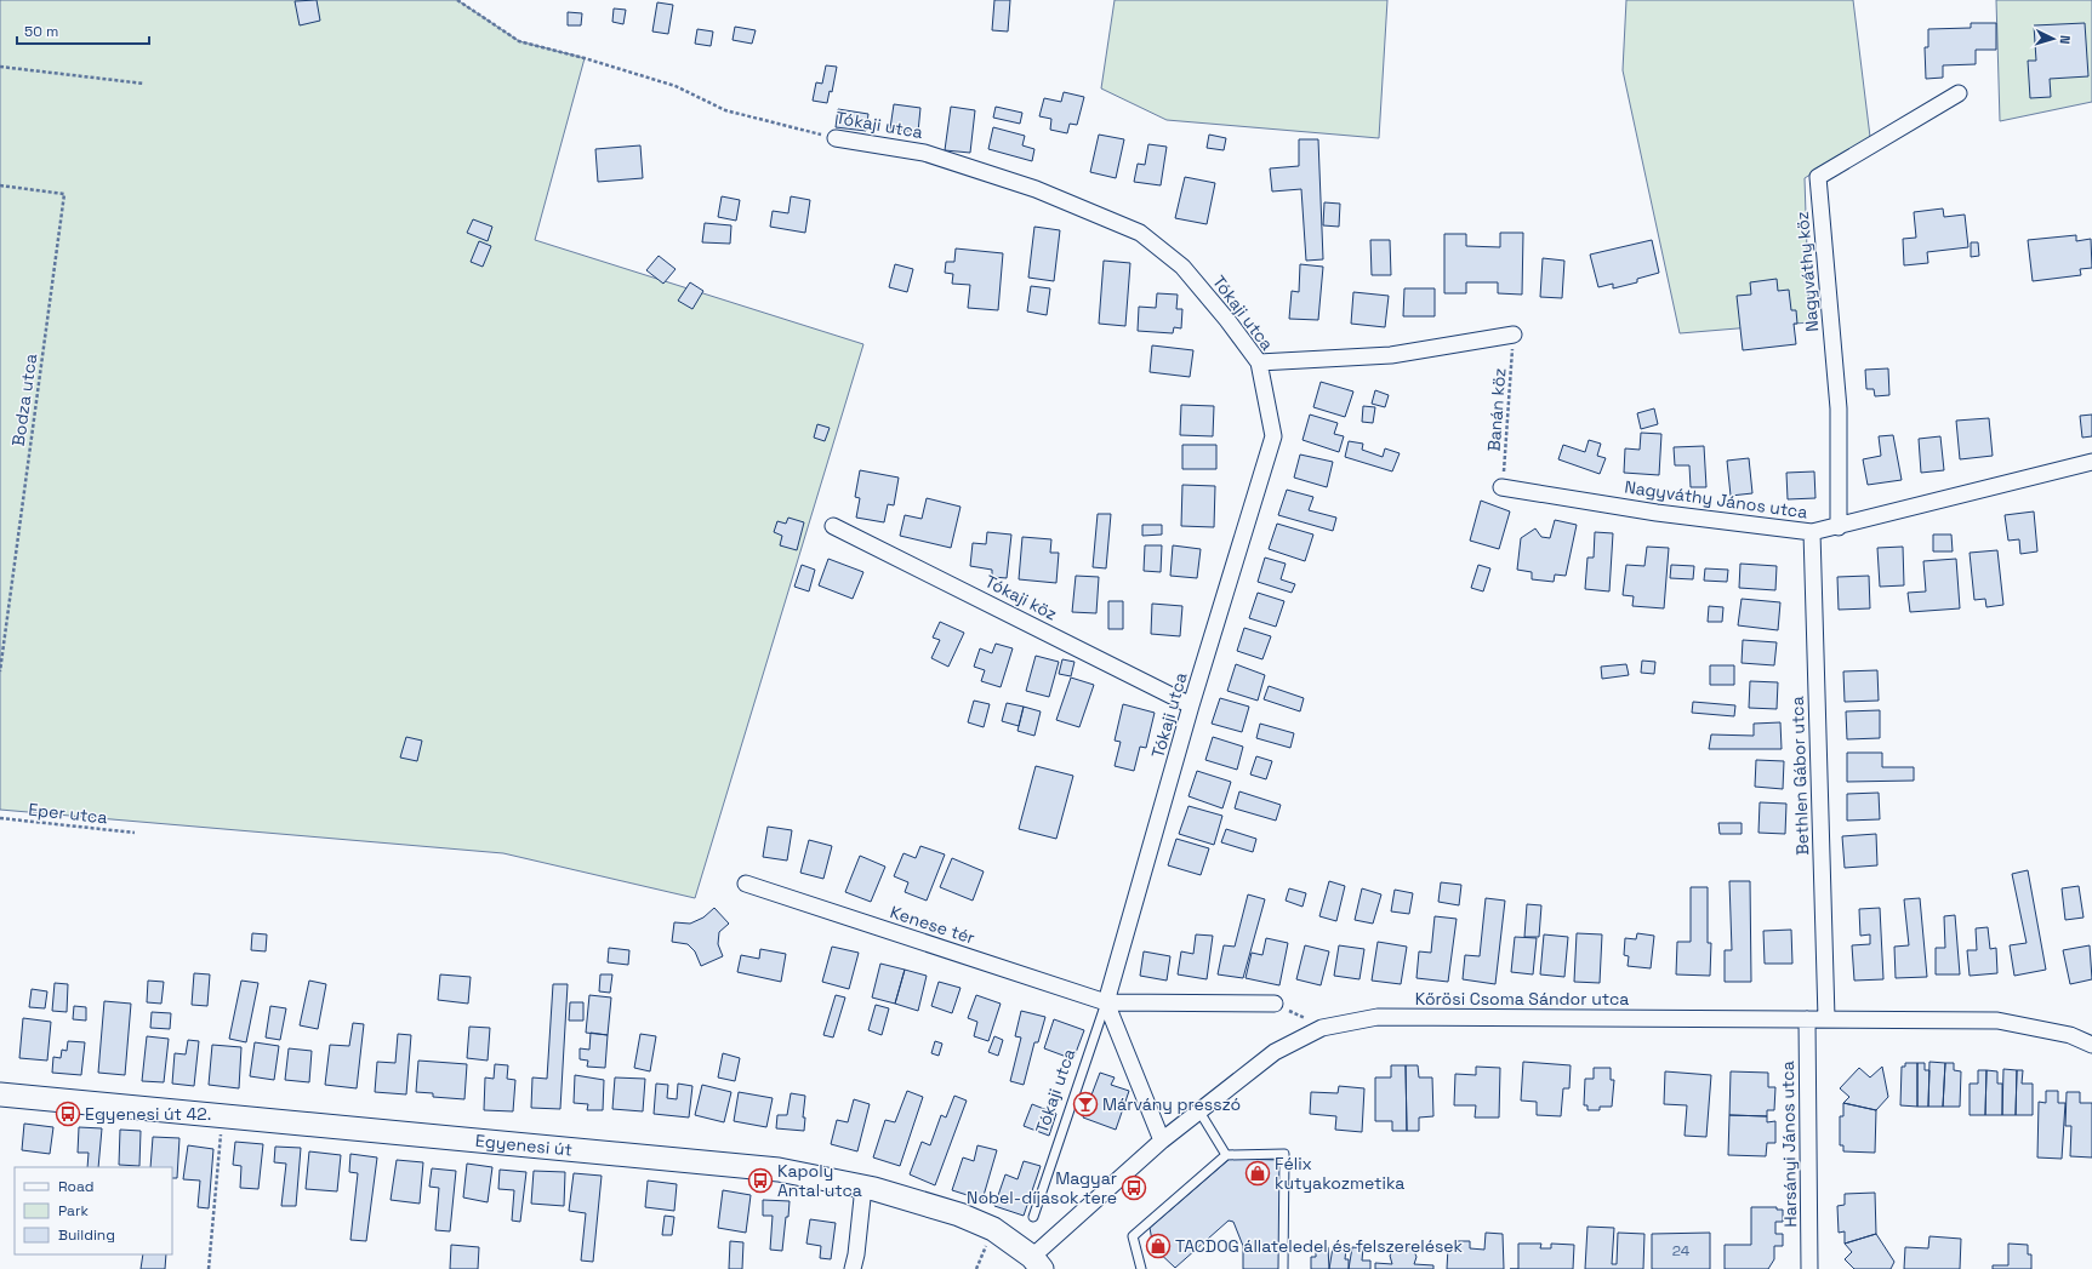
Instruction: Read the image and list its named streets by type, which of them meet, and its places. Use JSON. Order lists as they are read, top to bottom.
{
  "streets": {
    "street": [
      "Tókaji utca",
      "Nagyváthy köz",
      "Nagyváthy János utca",
      "Tókaji köz",
      "Bethlen Gábor utca",
      "Kenese tér",
      "Kőrösi Csoma Sándor utca",
      "Egyenesi út",
      "Harsányi János utca"
    ],
    "path": ["Bodza utca", "Banán köz", "Eper utca"]
  },
  "crossings": [
    ["Tókaji utca", "Tókaji köz"],
    ["Tókaji utca", "Kenese tér"],
    ["Nagyváthy köz", "Nagyváthy János utca"],
    ["Banán köz", "Nagyváthy János utca"],
    ["Nagyváthy János utca", "Bethlen Gábor utca"],
    ["Bethlen Gábor utca", "Kőrösi Csoma Sándor utca"],
    ["Kőrösi Csoma Sándor utca", "Egyenesi út"],
    ["Kőrösi Csoma Sándor utca", "Harsányi János utca"]
  ],
  "places": {
    "bar": ["Márvány presszó"],
    "bus stop": ["Egyenesi út 42.", "Kapoly Antal utca", "Magyar Nobel-díjasok tere"],
    "shop": ["Félix kutyakozmetika", "TACDOG állateledel és felszerelések"]
  },
  "house_numbers": ["24"],
  "legend": ["Road", "Park", "Building"],
  "scale_bar": "50 m",
  "north": "right"
}
